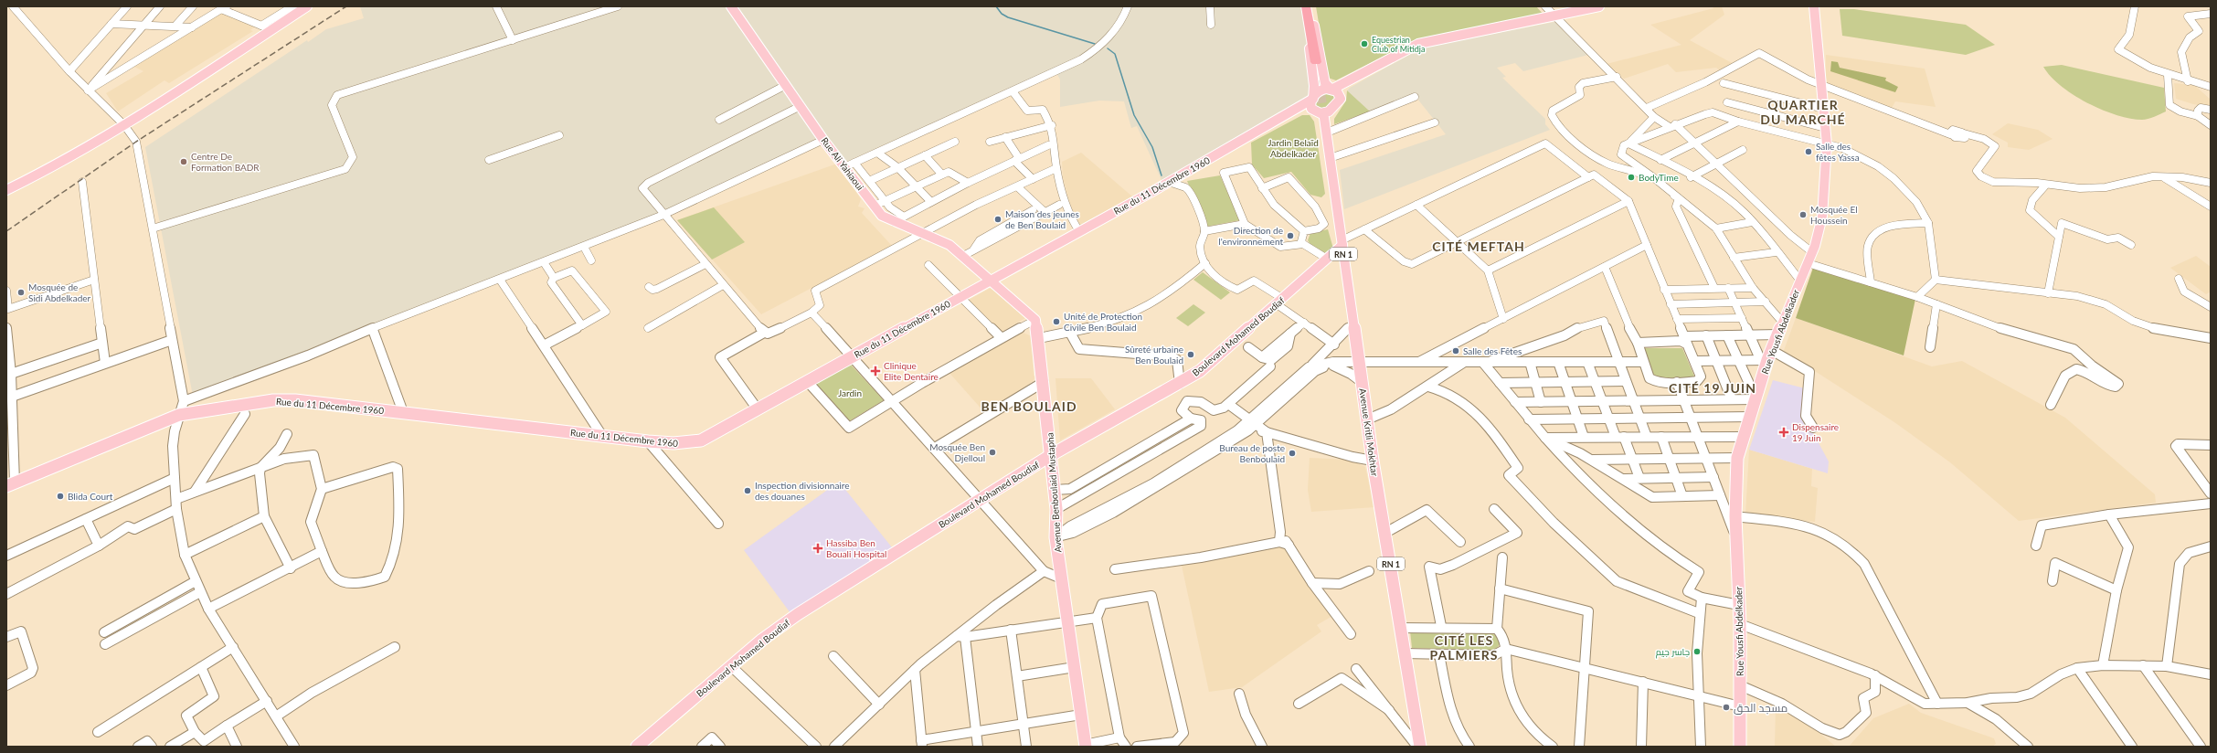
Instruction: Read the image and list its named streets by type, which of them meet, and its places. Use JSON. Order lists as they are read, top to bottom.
{
  "streets": {
    "main road": [
      "Rue Ali Yahiaoui",
      "Rue du 11 Décembre 1960",
      "RN 1",
      "Rue Yousfi Abdelkader",
      "Boulevard Mohamed Boudiaf",
      "Avenue Kritli Mokhtar",
      "Avenue Benboulaid Mustapha"
    ]
  },
  "crossings": [
    ["Rue Ali Yahiaoui", "Rue du 11 Décembre 1960"],
    ["Rue du 11 Décembre 1960", "RN 1"],
    ["Rue du 11 Décembre 1960", "Avenue Kritli Mokhtar"],
    ["RN 1", "Avenue Kritli Mokhtar"],
    ["Boulevard Mohamed Boudiaf", "Avenue Kritli Mokhtar"],
    ["Boulevard Mohamed Boudiaf", "Avenue Benboulaid Mustapha"]
  ],
  "districts": [
    "QUARTIER DU MARCHÉ",
    "CITÉ MEFTAH",
    "CITÉ 19 JUIN",
    "BEN BOULAID",
    "CITÉ LES PALMIERS"
  ],
  "parks": ["Jardin Belaïd Abdelkader", "Jardin"],
  "places": {
    "other": [
      "Equestrian Club of Mitidja",
      "Salle des fêtes Yassa",
      "Centre De Formation BADR",
      "BodyTime",
      "Mosquée El Houssein",
      "Maison des jeunes de Ben Boulaid",
      "Direction de l'environnement",
      "Mosquée de Sidi Abdelkader",
      "Unité de Protection Civile Ben Boulaid",
      "Salle des Fêtes",
      "Sûreté urbaine Ben Boulaid",
      "Mosquée Ben Djelloul",
      "Bureau de poste Benboulaid",
      "Inspection divisionnaire des douanes",
      "Blida Court",
      "جاسر جيم",
      "مسجد الحق"
    ],
    "health": ["Clinique Elite Dentaire", "Dispensaire 19 Juin", "Hassiba Ben Bouali Hospital"]
  }
}
